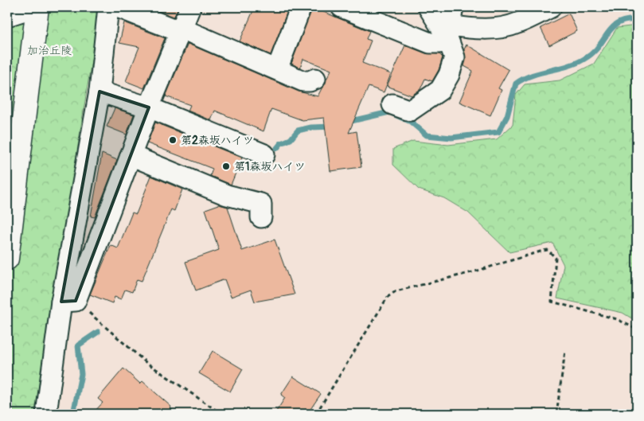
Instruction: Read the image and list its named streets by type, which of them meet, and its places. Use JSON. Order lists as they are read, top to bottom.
{
  "parks": ["加治丘陵"],
  "places": ["第2森坂ハイツ", "第1森坂ハイツ"]
}
